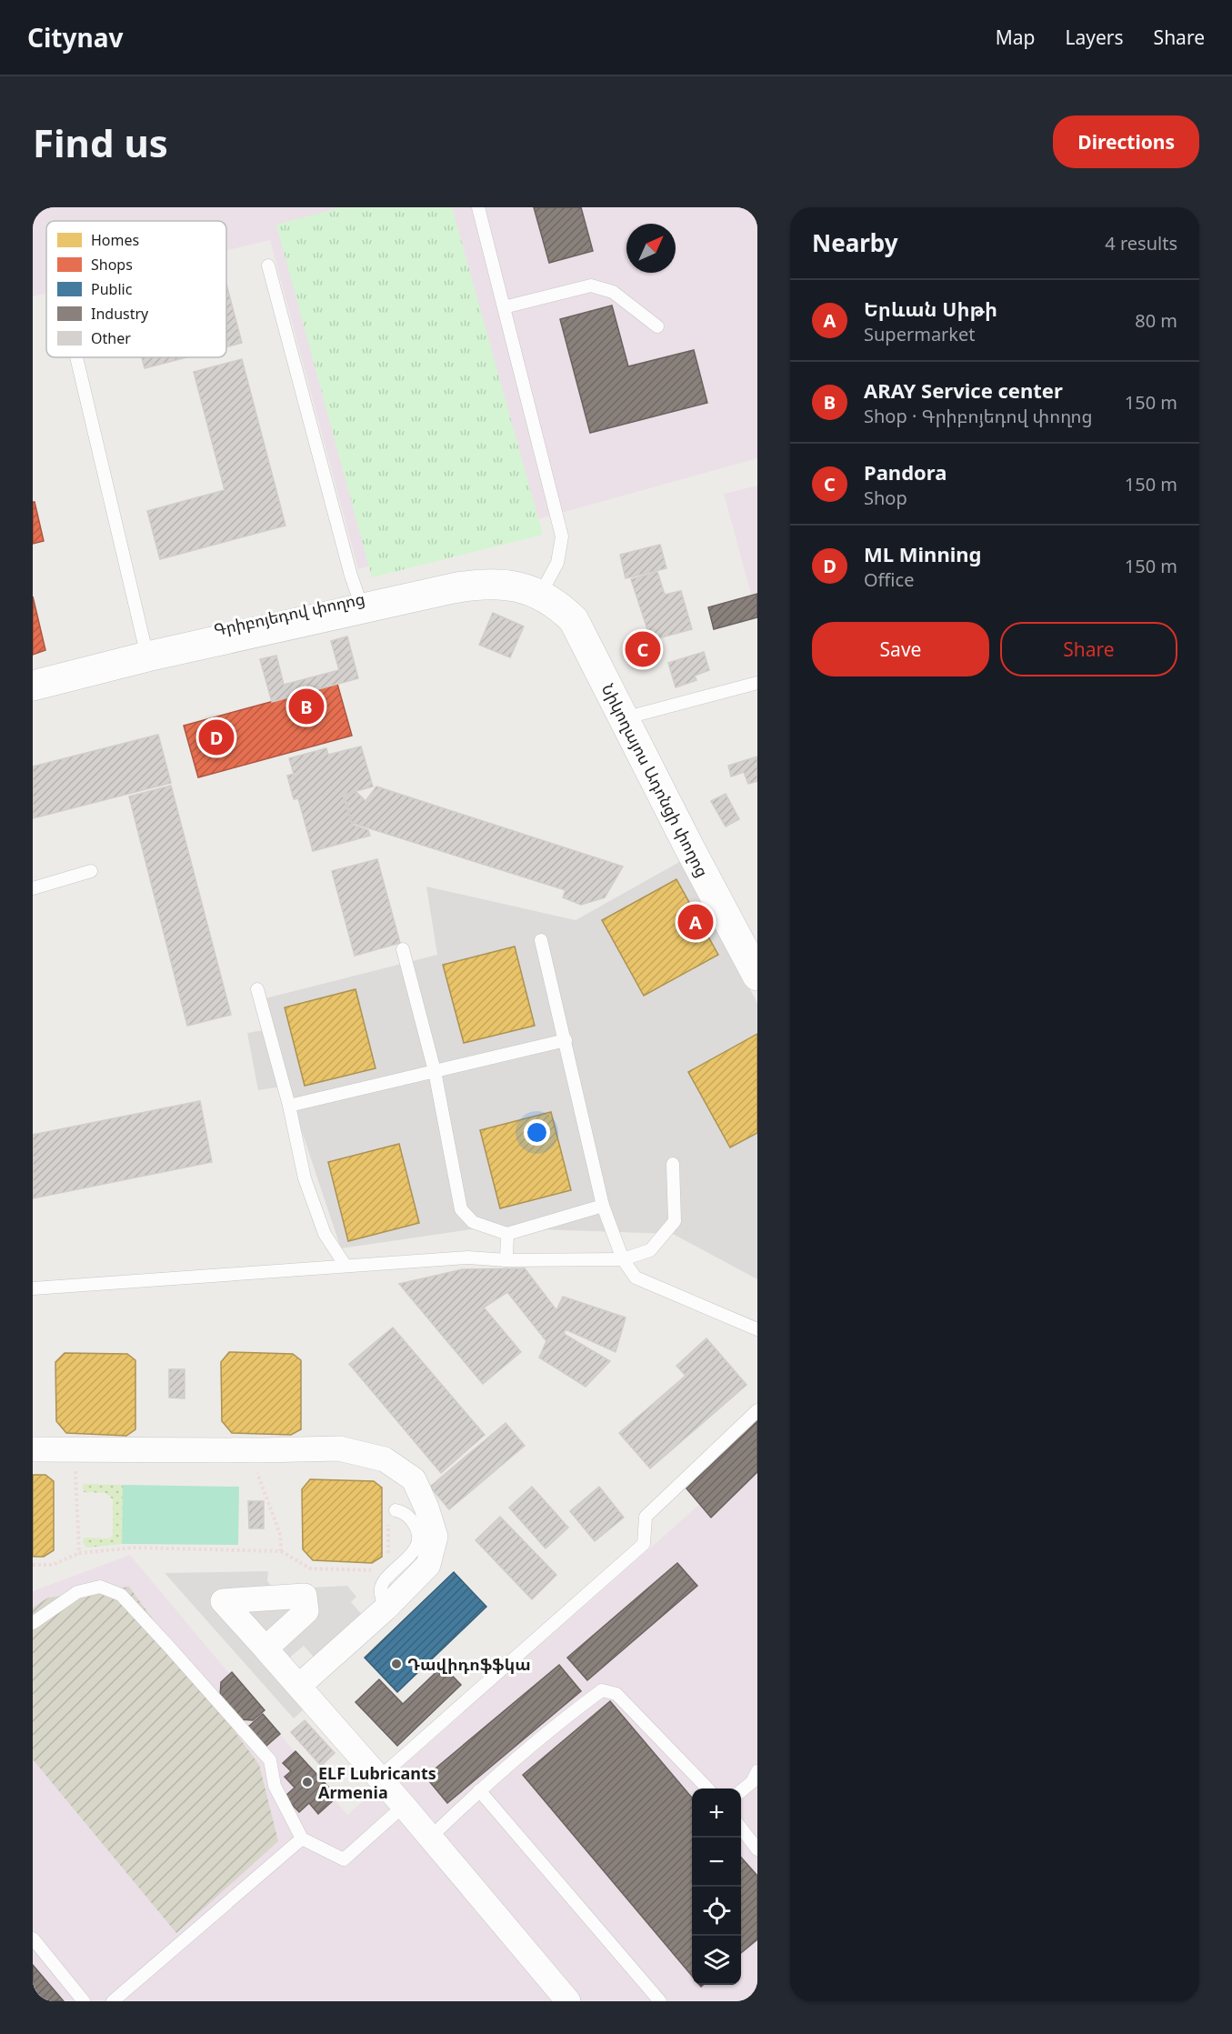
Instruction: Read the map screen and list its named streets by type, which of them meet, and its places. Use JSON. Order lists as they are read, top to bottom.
{
  "streets": {
    "street": ["Գրիբոյեդով փողոց", "Նիկողայոս Ադոնցի փողոց"]
  },
  "crossings": [
    ["Գրիբոյեդով փողոց", "Նիկողայոս Ադոնցի փողոց"]
  ],
  "places": ["Դավիդոֆֆկա", "ELF Lubricants Armenia"],
  "legend": [
    "Homes",
    "Shops",
    "Public",
    "Industry",
    "Other"
  ],
  "north": "top right",
  "page": {
    "header": "Citynav",
    "nav": ["Map", "Layers", "Share"],
    "buttons": [
      "Directions",
      ["Save", "Share"]
    ],
    "title": "Find us",
    "heading": ["Nearby", "4 results"],
    "list": [
      {
        "mark": "A",
        "name": "Երևան Սիթի",
        "note": "Supermarket",
        "value": "80 m"
      },
      {
        "mark": "B",
        "name": "ARAY Service center",
        "note": "Shop · Գրիբոյեդով փողոց",
        "value": "150 m"
      },
      {
        "mark": "C",
        "name": "Pandora",
        "note": "Shop",
        "value": "150 m"
      },
      {
        "mark": "D",
        "name": "ML Minning",
        "note": "Office",
        "value": "150 m"
      }
    ],
    "pins": [
      "C",
      "B",
      "D",
      "A"
    ],
    "map_buttons": ["+", "−"]
  }
}
